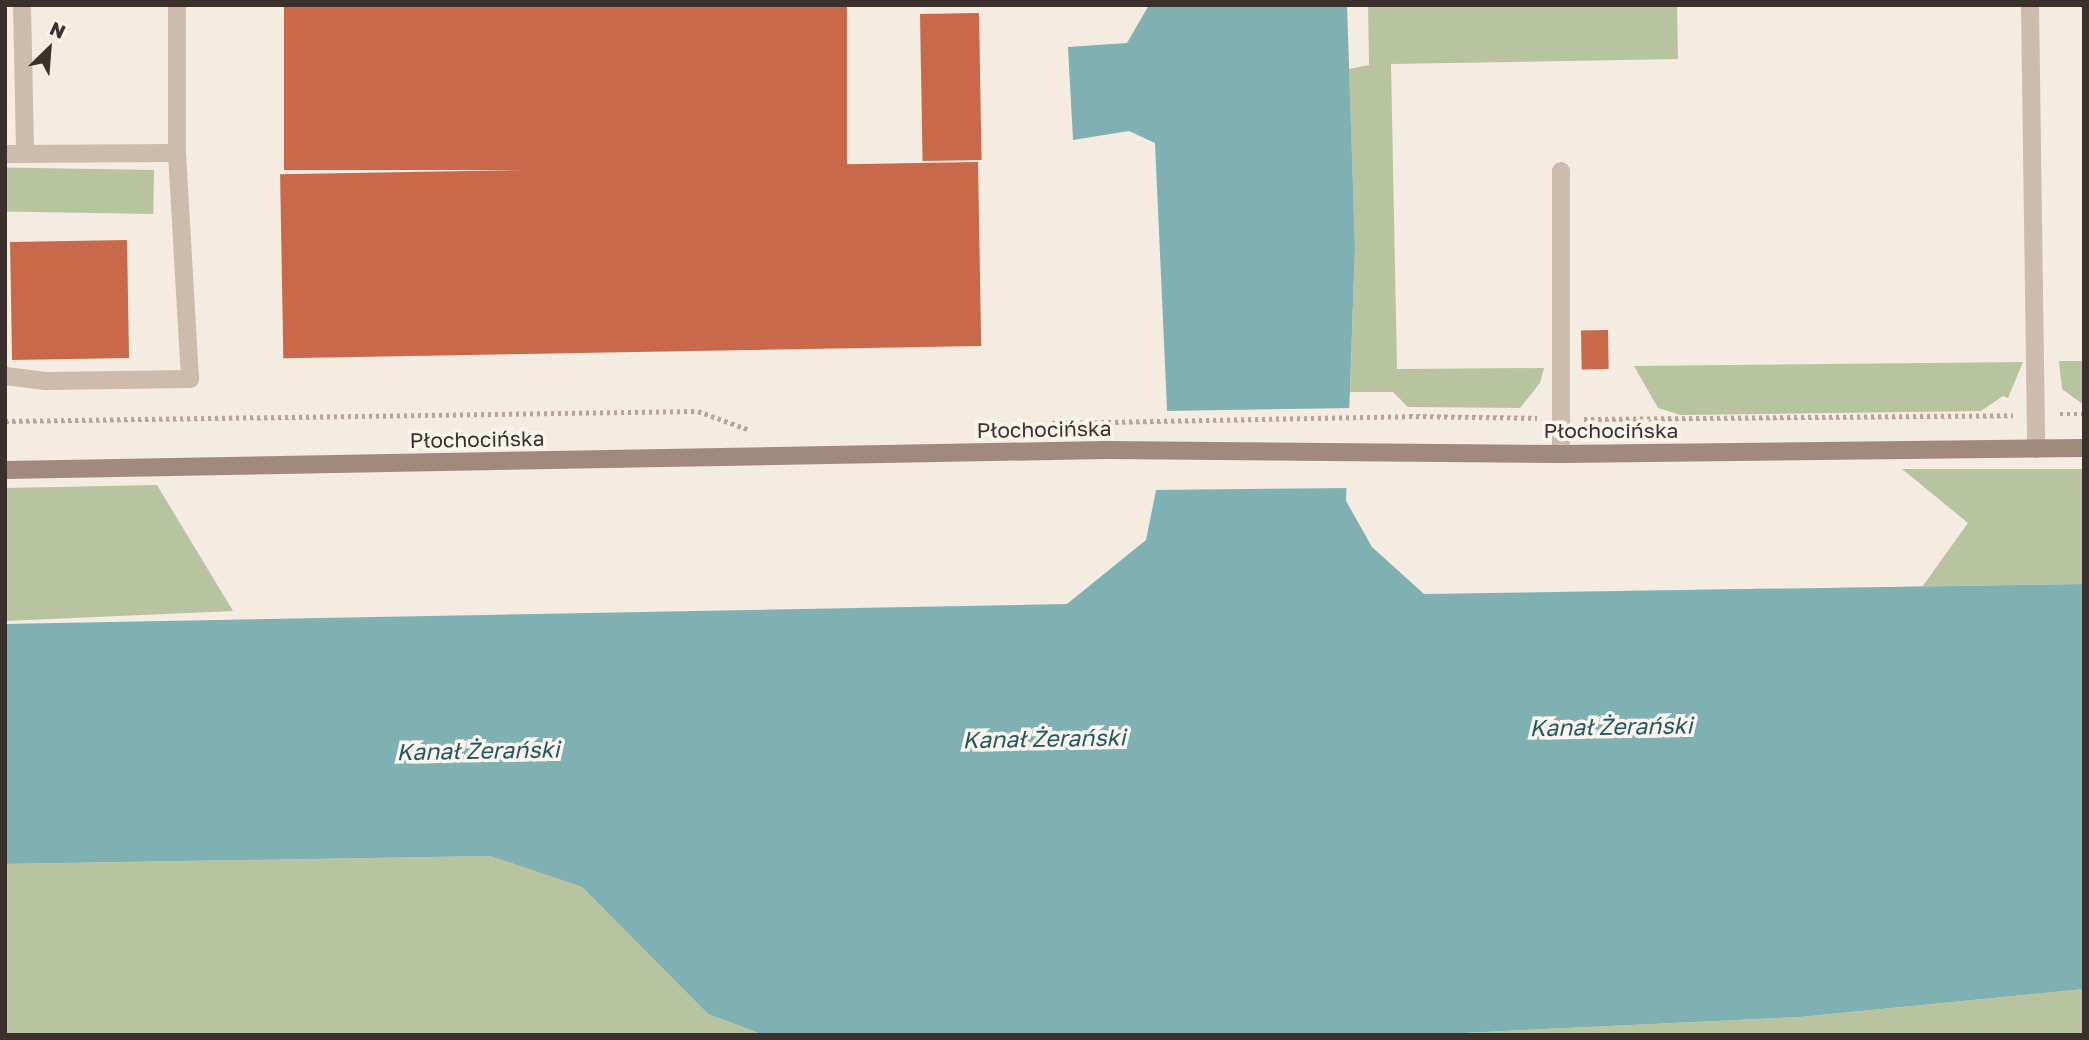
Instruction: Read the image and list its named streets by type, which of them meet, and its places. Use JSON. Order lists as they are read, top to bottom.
{
  "streets": {
    "main road": ["Płochocińska"]
  },
  "water": ["Kanał Żerański"],
  "north": "top right"
}
